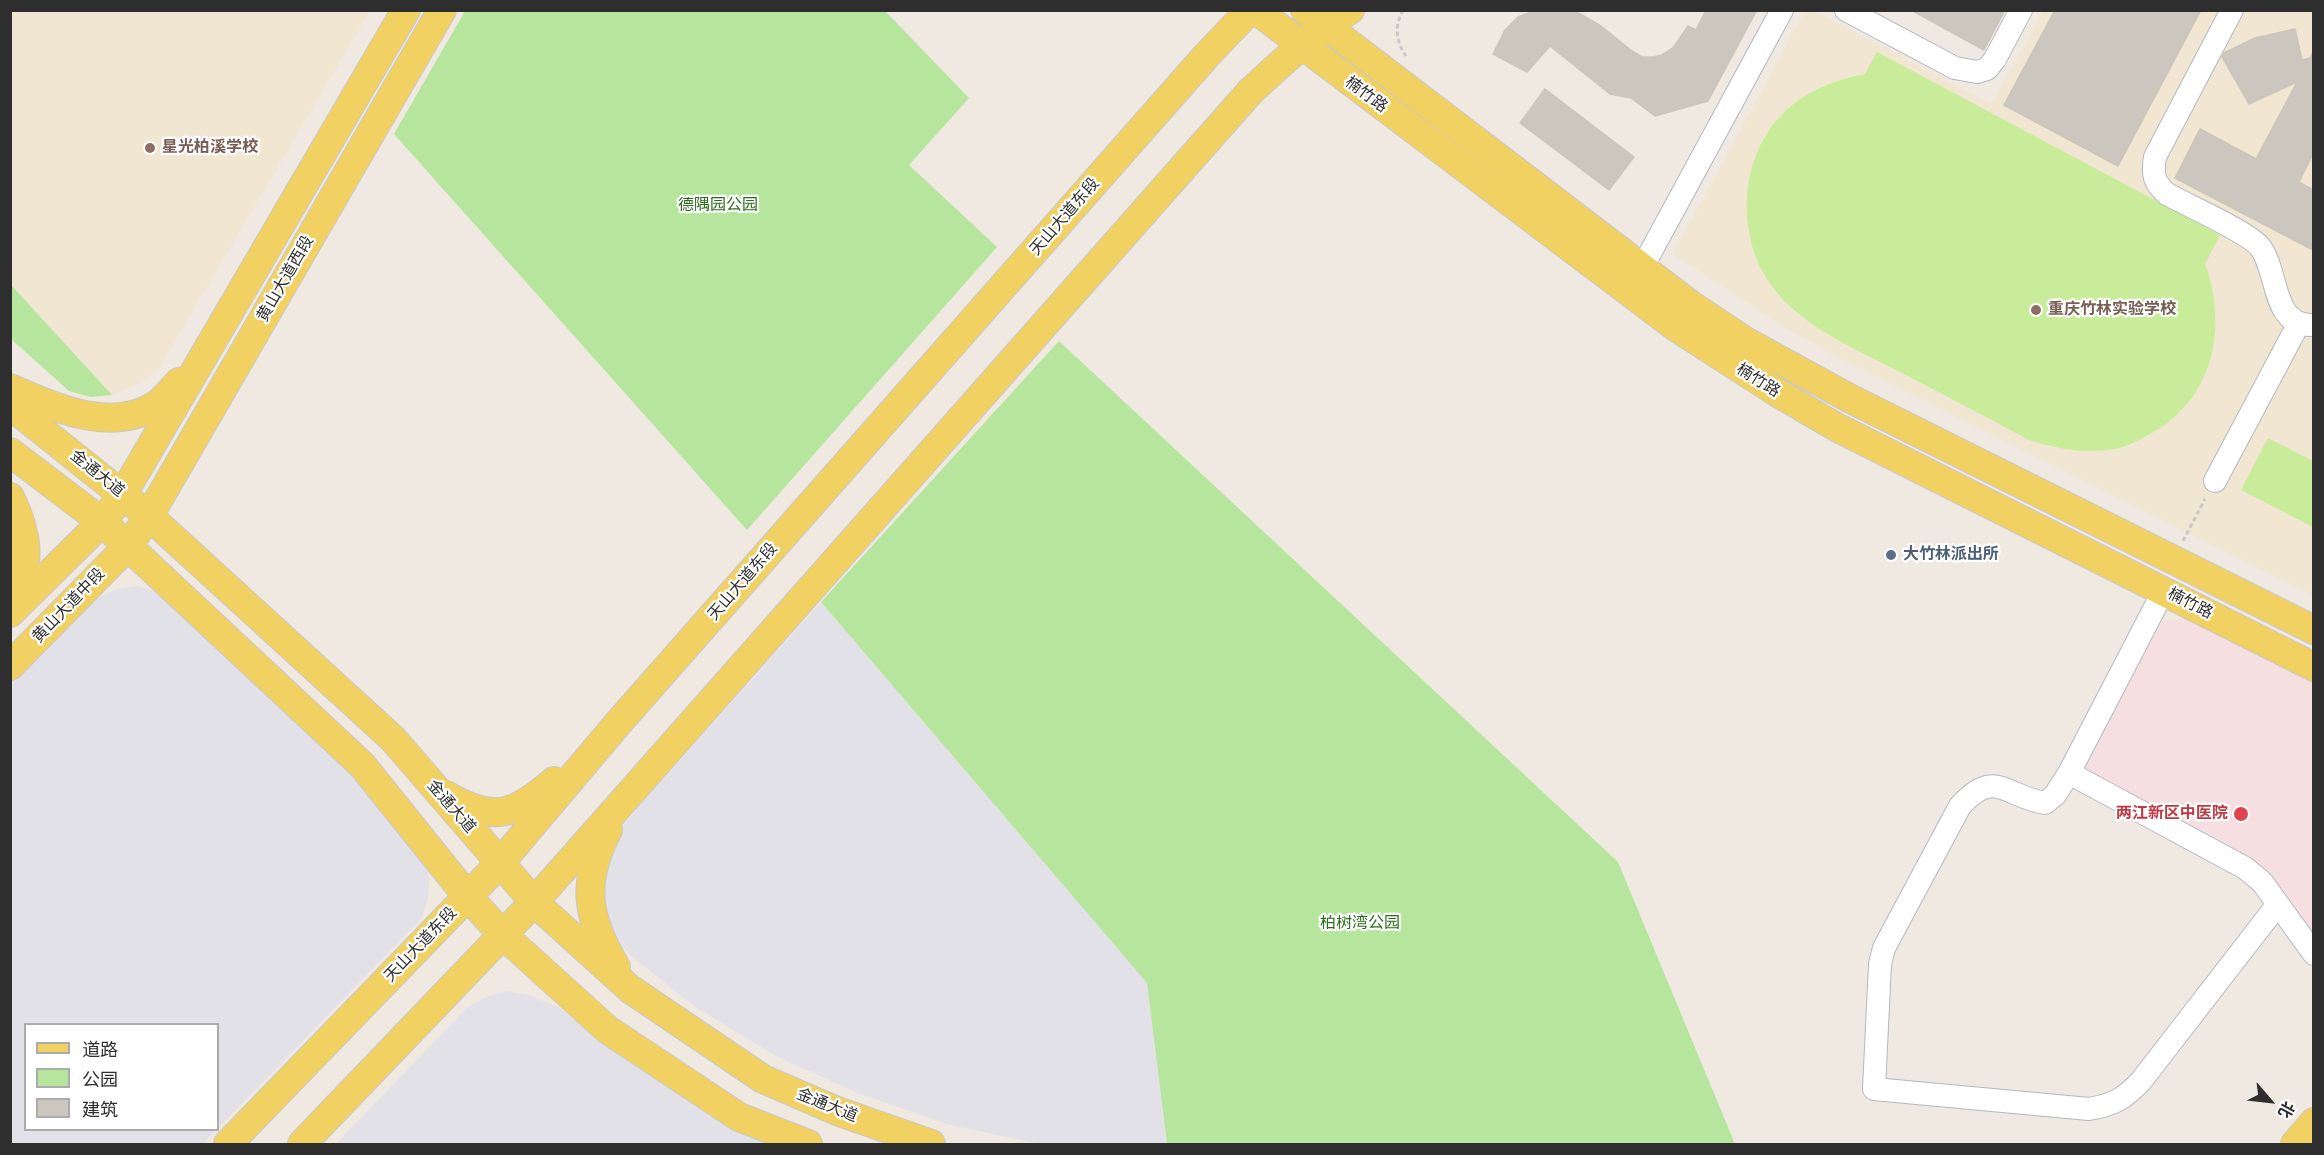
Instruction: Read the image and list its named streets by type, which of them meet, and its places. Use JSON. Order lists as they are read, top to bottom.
{
  "streets": {
    "main road": [
      "楠竹路",
      "天山大道东段",
      "黄山大道西段",
      "金通大道",
      "黄山大道中段"
    ]
  },
  "crossings": [
    ["天山大道东段", "金通大道"],
    ["黄山大道西段", "金通大道"],
    ["黄山大道西段", "黄山大道中段"]
  ],
  "parks": ["德隅园公园", "柏树湾公园"],
  "places": [
    "星光柏溪学校",
    "重庆竹林实验学校",
    "大竹林派出所",
    "两江新区中医院"
  ],
  "legend": ["道路", "公园", "建筑"],
  "north": "bottom right"
}
